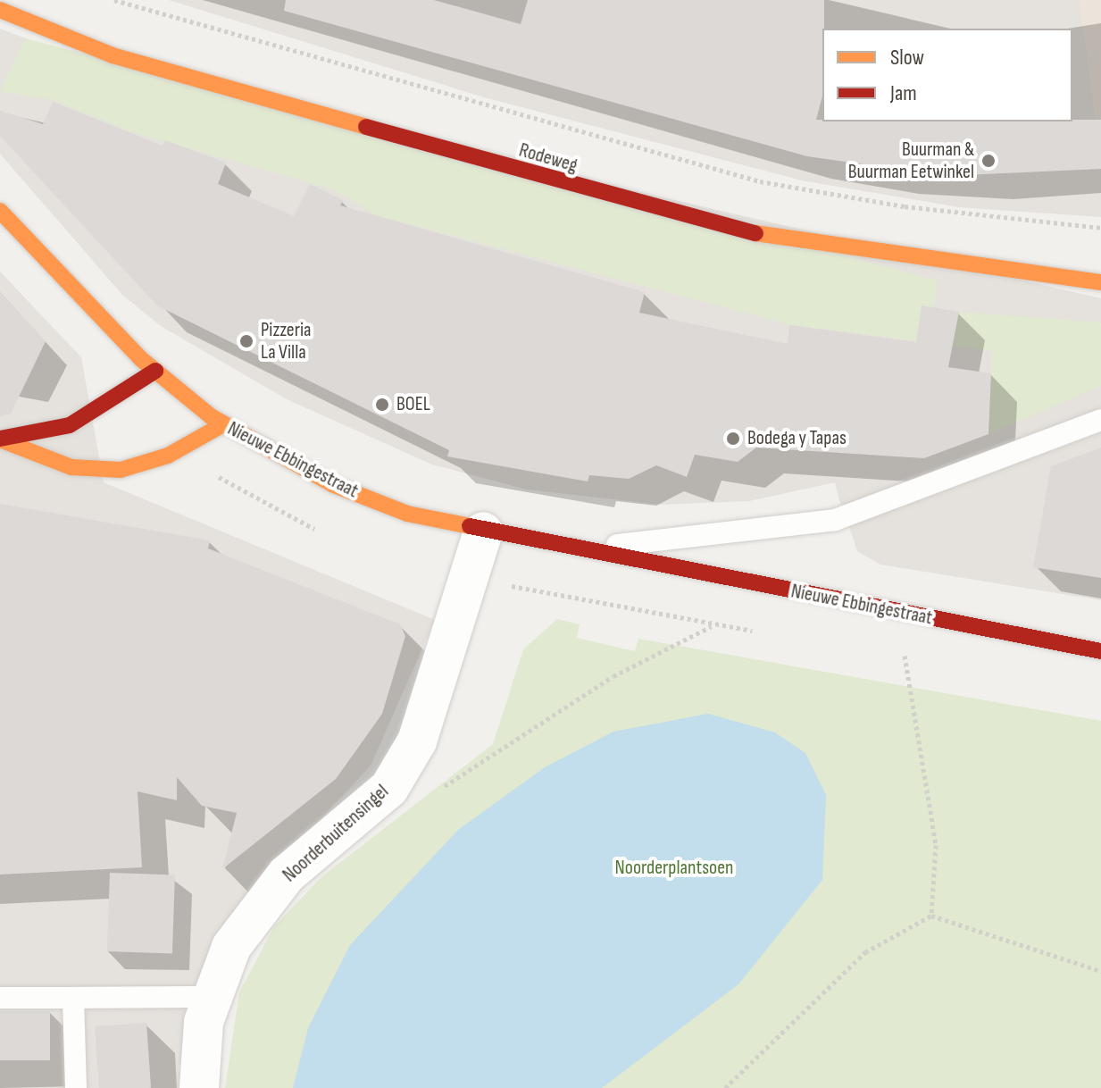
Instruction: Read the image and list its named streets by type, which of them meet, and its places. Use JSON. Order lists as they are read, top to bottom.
{
  "streets": {
    "main road": ["Rodeweg", "Nieuwe Ebbingestraat"],
    "street": ["Noorderbuitensingel"]
  },
  "crossings": [
    ["Nieuwe Ebbingestraat", "Noorderbuitensingel"]
  ],
  "parks": ["Noorderplantsoen"],
  "places": [
    "Buurman & Buurman Eetwinkel",
    "Pizzeria La Villa",
    "BOEL",
    "Bodega y Tapas"
  ],
  "legend": ["Slow", "Jam"]
}
